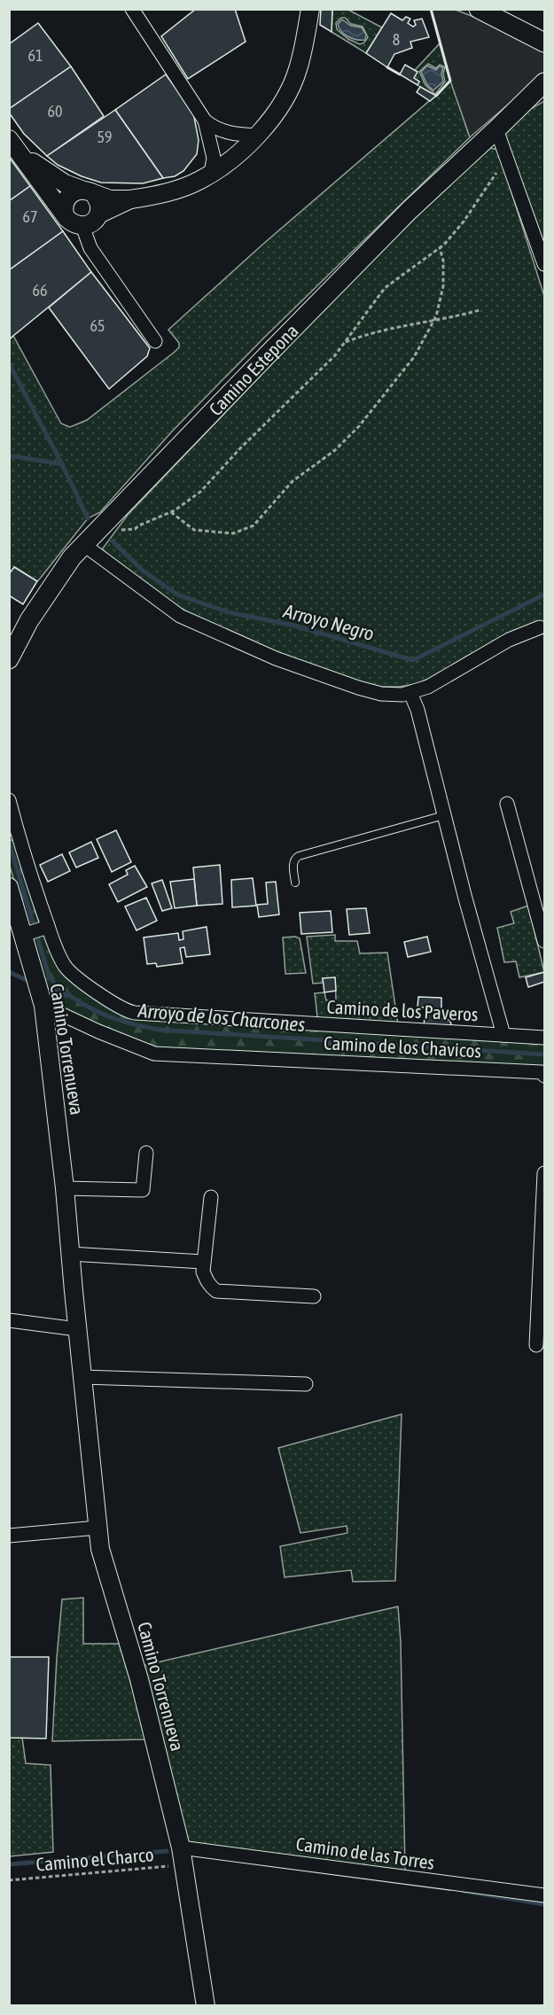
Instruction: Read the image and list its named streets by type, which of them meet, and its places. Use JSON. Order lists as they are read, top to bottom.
{
  "streets": {
    "main road": ["Camino Estepona"],
    "street": [
      "Camino de los Paveros",
      "Camino de los Chavicos",
      "Camino Torrenueva",
      "Camino de las Torres"
    ],
    "path": ["Camino el Charco"]
  },
  "crossings": [
    ["Camino de los Paveros", "Camino Torrenueva"],
    ["Camino de los Chavicos", "Camino Torrenueva"],
    ["Camino Torrenueva", "Camino de las Torres"],
    ["Camino Torrenueva", "Camino el Charco"]
  ],
  "water": ["Arroyo Negro", "Arroyo de los Charcones"],
  "house_numbers": [
    "8",
    "61",
    "60",
    "59",
    "67",
    "66",
    "65"
  ]
}
